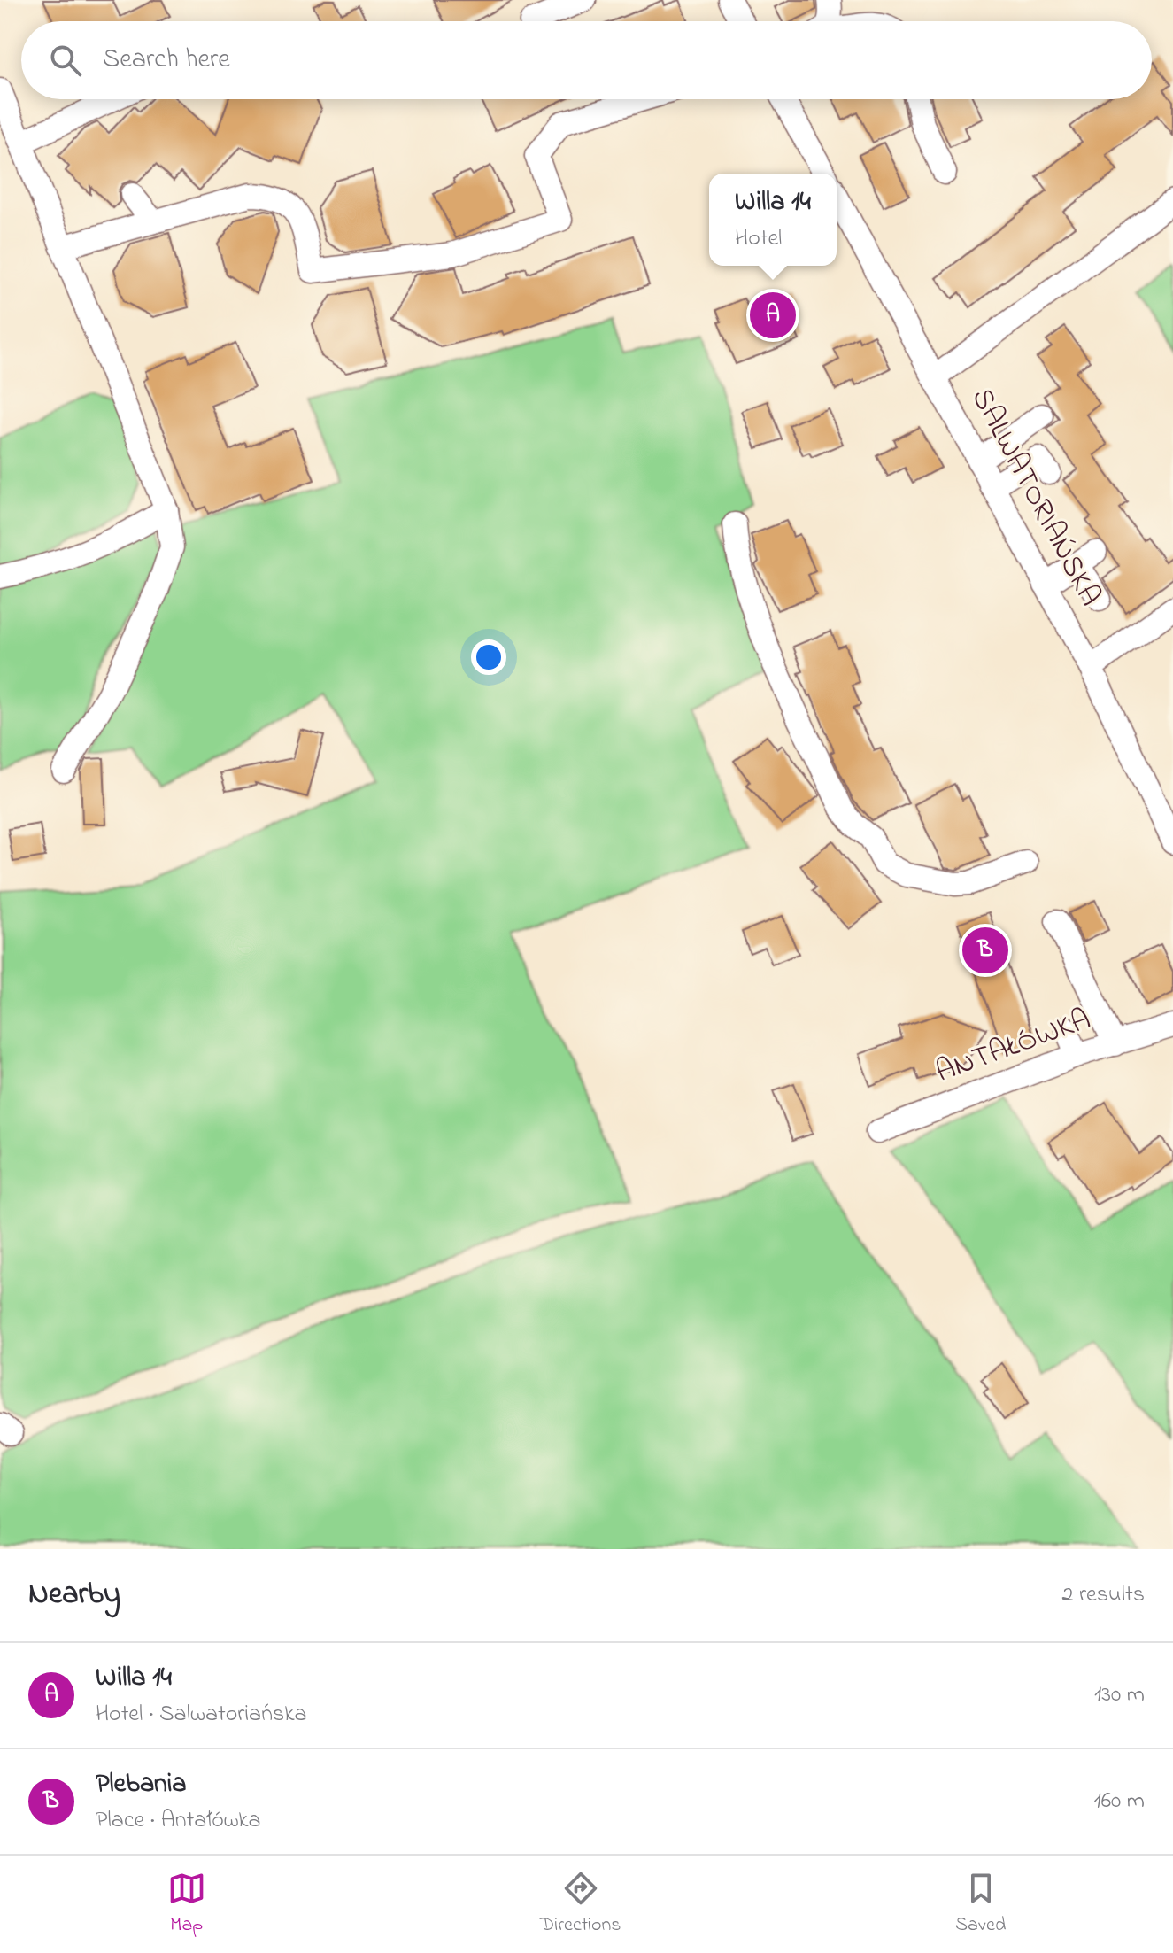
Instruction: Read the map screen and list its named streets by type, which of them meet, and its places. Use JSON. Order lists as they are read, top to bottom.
{
  "streets": {
    "street": ["SALWATORIAŃSKA", "ANTAŁÓWKA"]
  },
  "page": {
    "search": "Search here",
    "popup": ["Willa 14", "Hotel"],
    "pins": ["A", "B"],
    "heading": ["Nearby", "2 results"],
    "list": [
      {
        "mark": "A",
        "name": "Willa 14",
        "note": "Hotel · Salwatoriańska",
        "value": "130 m"
      },
      {
        "mark": "B",
        "name": "Plebania",
        "note": "Place · Antałówka",
        "value": "160 m"
      }
    ],
    "nav": ["Map", "Directions", "Saved"]
  }
}
